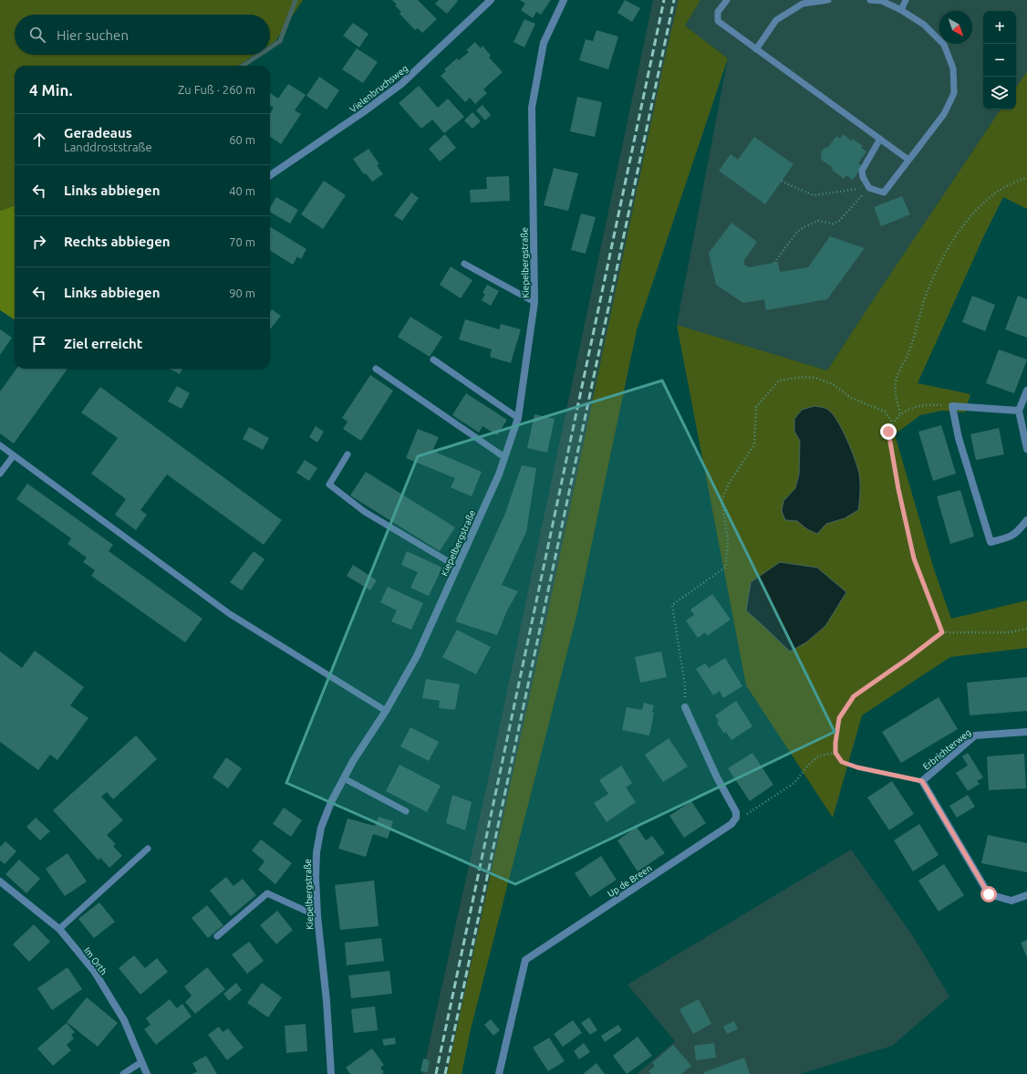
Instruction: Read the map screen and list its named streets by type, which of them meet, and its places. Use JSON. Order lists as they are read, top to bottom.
{
  "streets": {
    "street": [
      "Vielenbruchsweg",
      "Kiepelbergstraße",
      "Erbrichterweg",
      "Up de Breen",
      "Im Orth"
    ]
  },
  "north": "bottom right",
  "page": {
    "map_buttons": ["+", "−"],
    "search": "Hier suchen",
    "heading": ["4 Min.", "Zu Fuß · 260 m"],
    "list": [
      ["Geradeaus", "Landdroststraße", "60 m"],
      ["Links abbiegen", "40 m"],
      ["Rechts abbiegen", "70 m"],
      ["Links abbiegen", "90 m"],
      "Ziel erreicht"
    ]
  }
}
